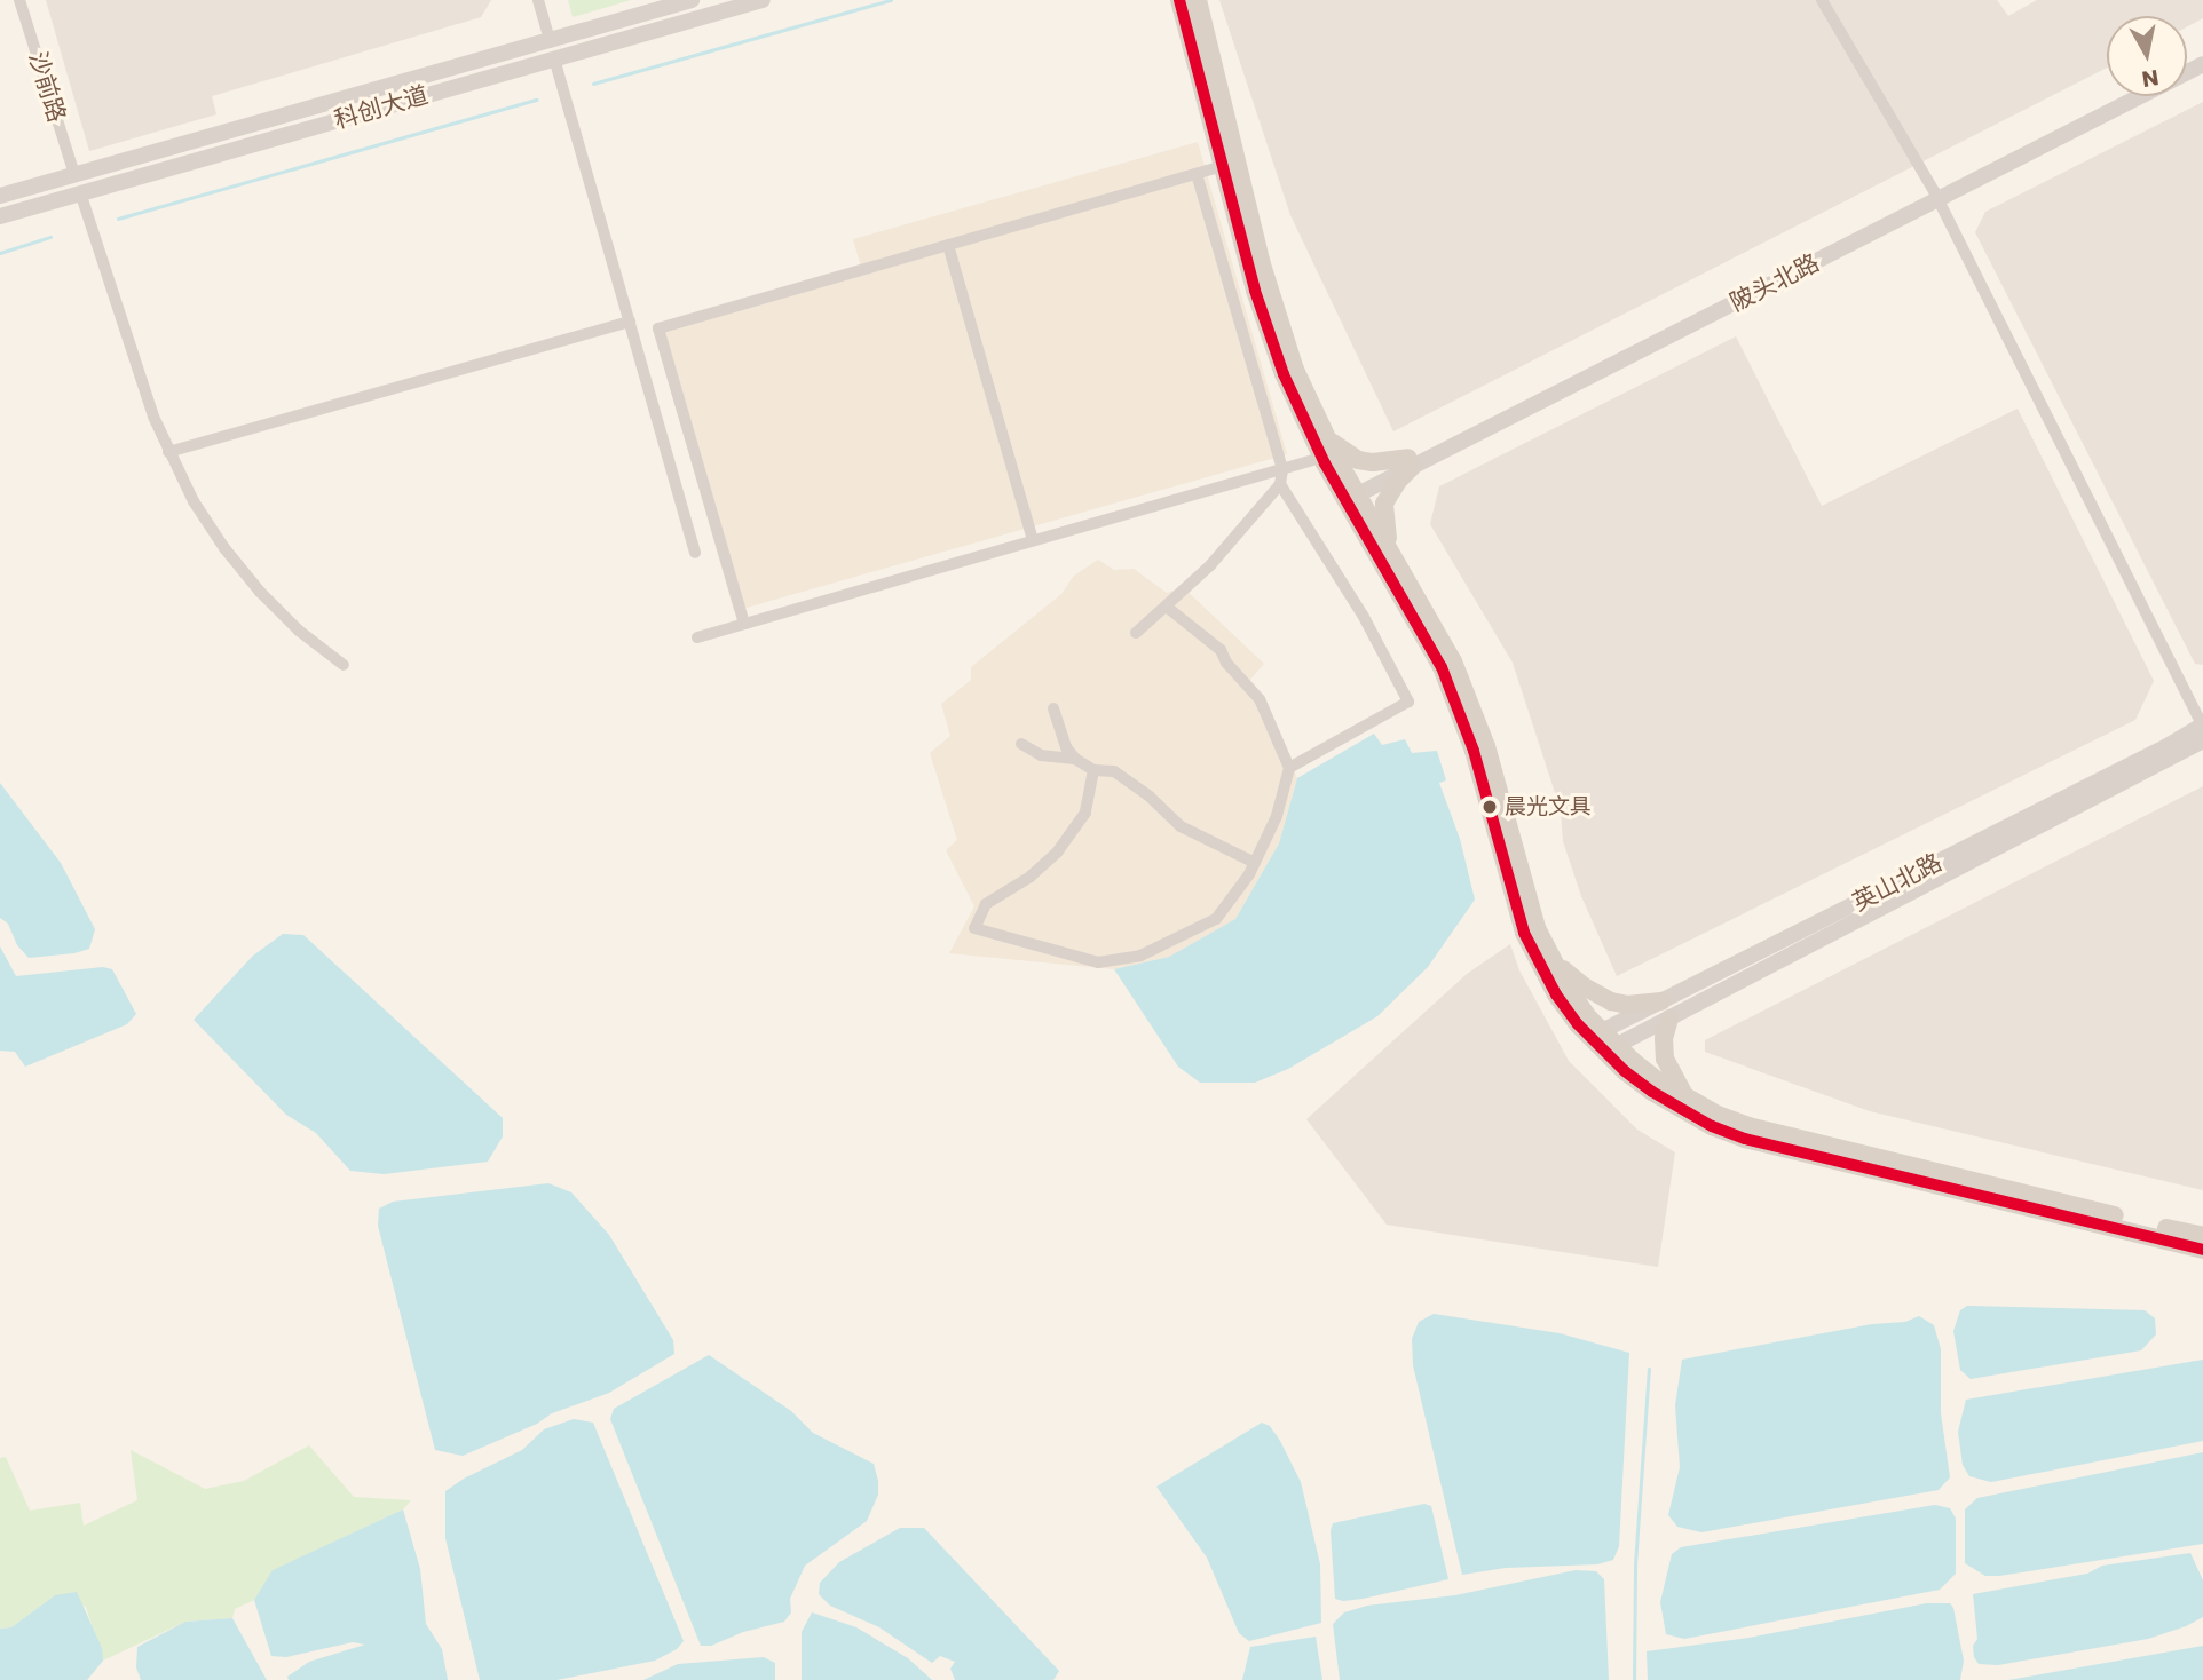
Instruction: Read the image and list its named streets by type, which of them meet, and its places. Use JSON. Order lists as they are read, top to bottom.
{
  "streets": {
    "main road": ["科创大道", "陂头北路", "英山北路"],
    "street": ["沙前路"]
  },
  "crossings": [
    ["沙前路", "科创大道"]
  ],
  "places": ["晨光文具"],
  "north": "bottom"
}
